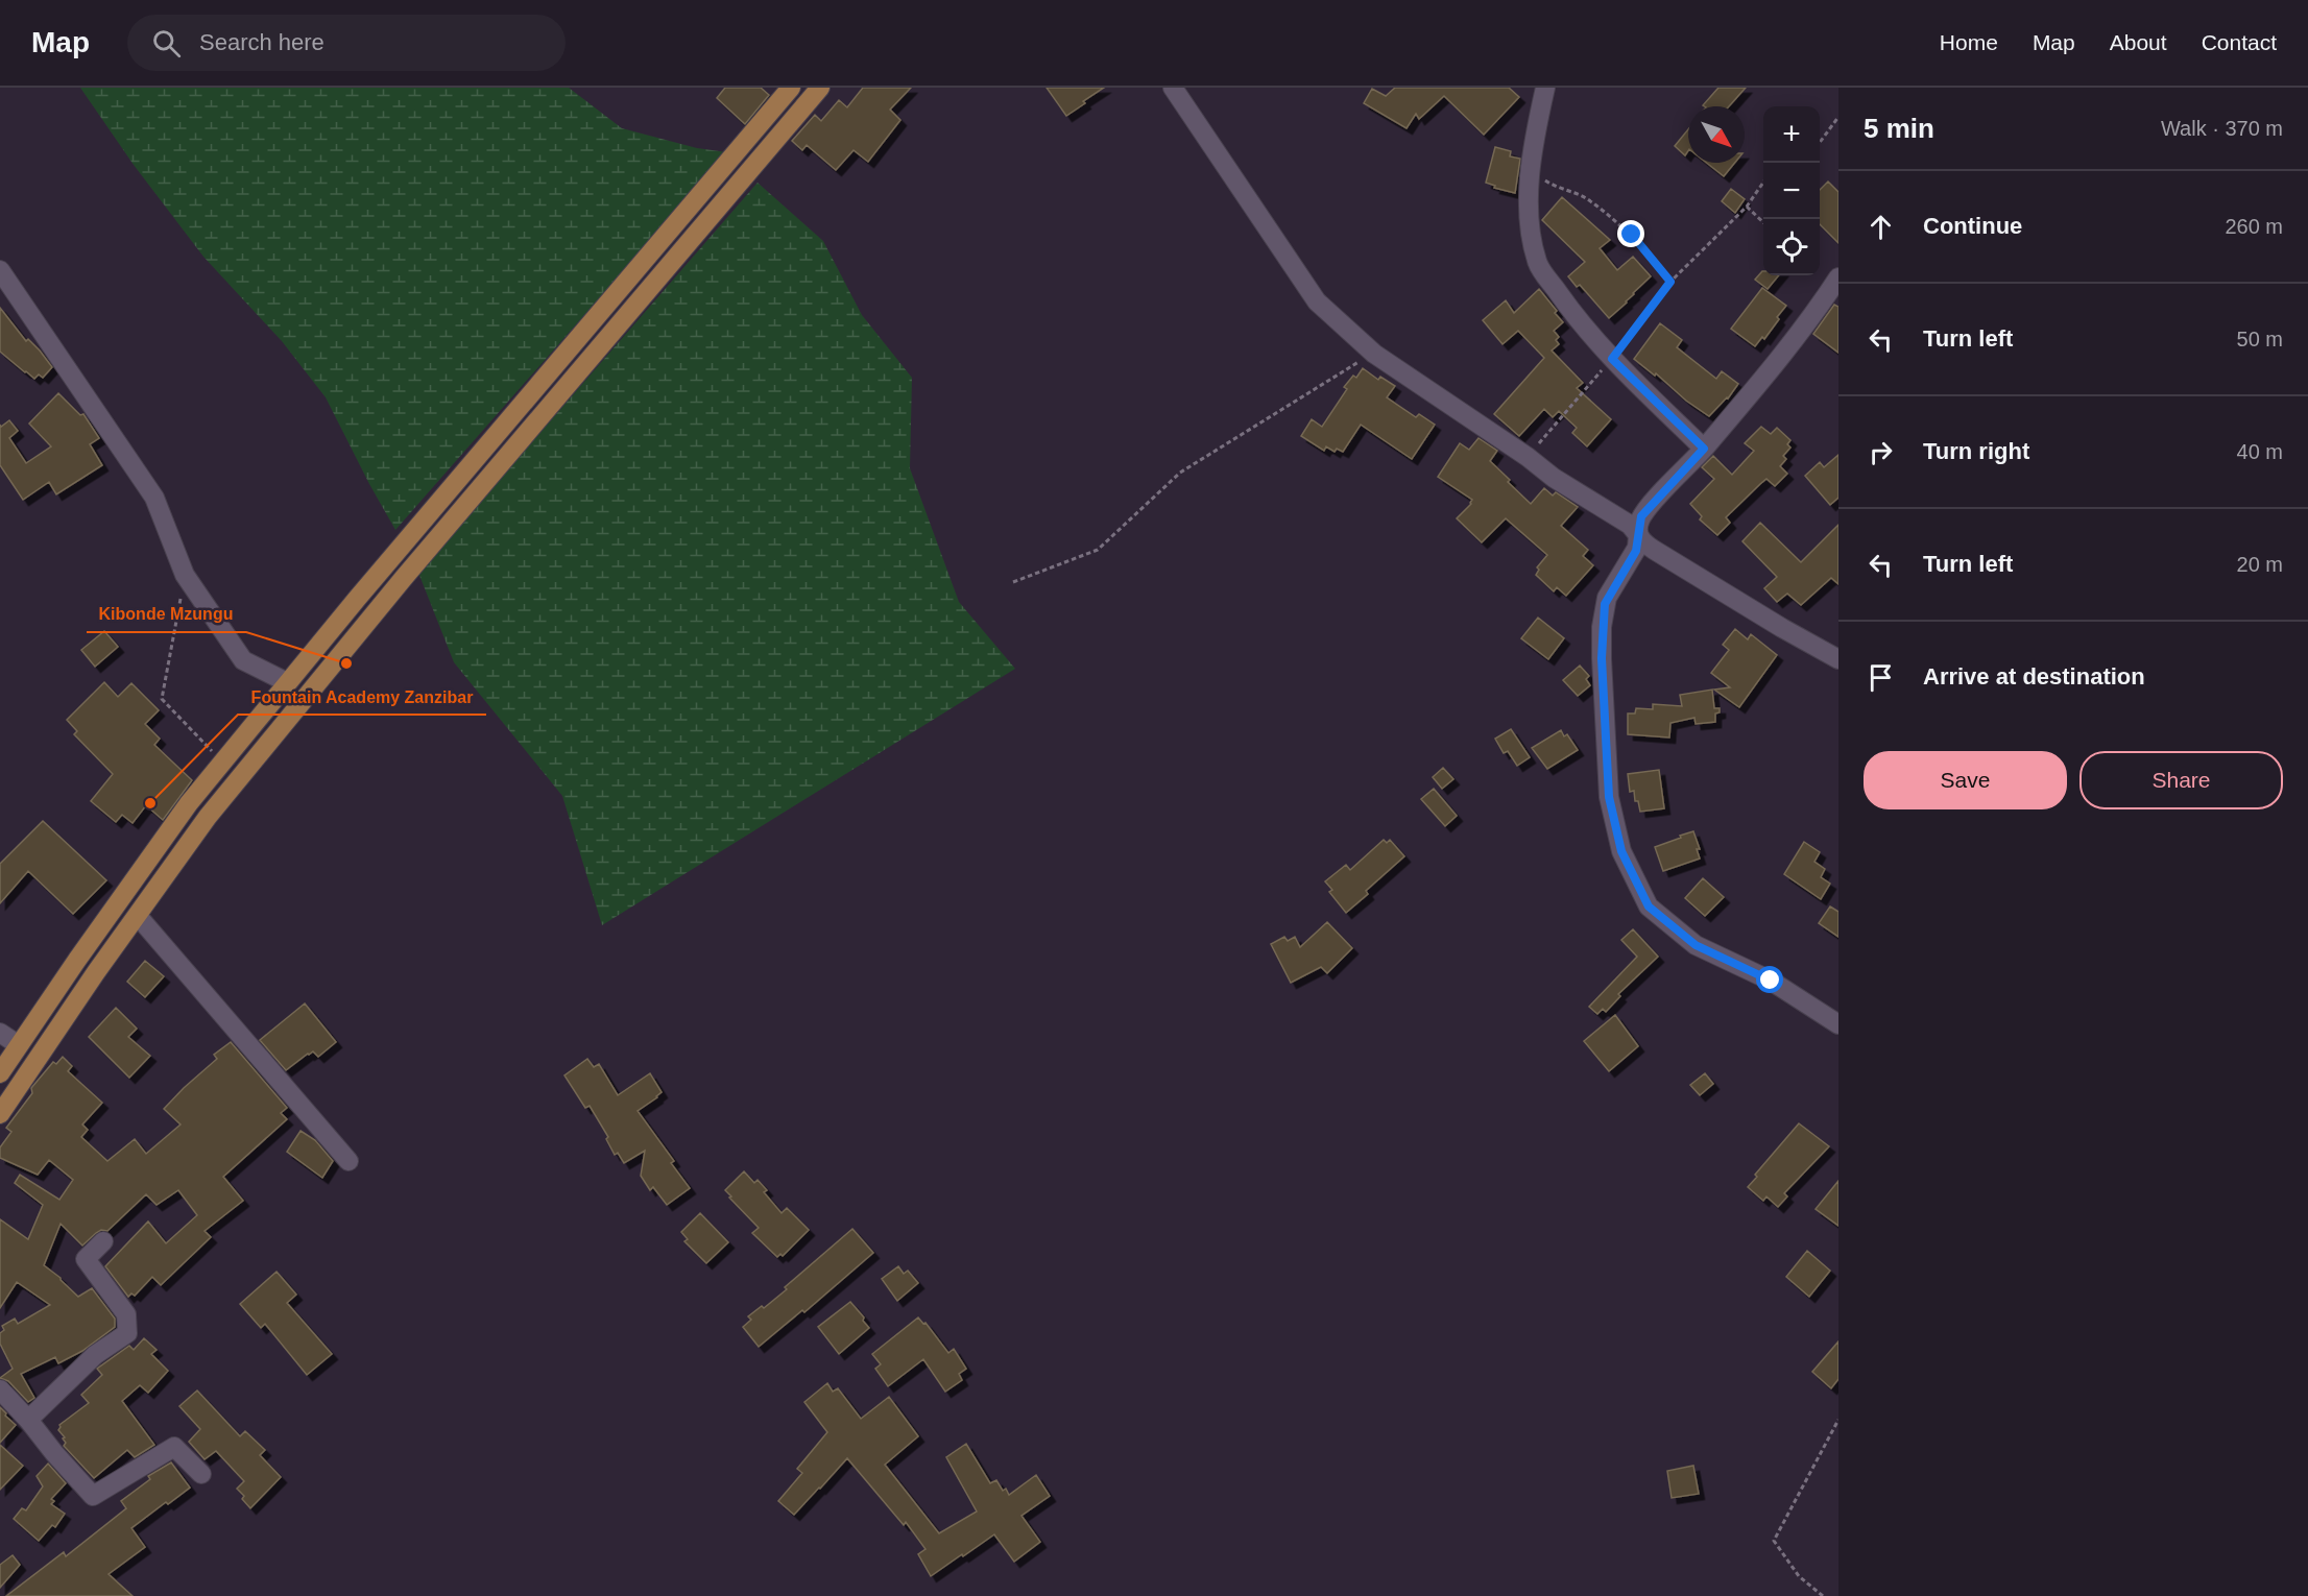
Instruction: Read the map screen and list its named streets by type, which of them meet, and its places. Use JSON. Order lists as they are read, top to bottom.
{
  "places": ["Kibonde Mzungu", "Fountain Academy Zanzibar"],
  "north": "bottom right",
  "page": {
    "header": "Map",
    "search": "Search here",
    "nav": [
      "Home",
      "Map",
      "About",
      "Contact"
    ],
    "heading": ["5 min", "Walk · 370 m"],
    "map_buttons": ["+", "−"],
    "list": [
      ["Continue", "260 m"],
      ["Turn left", "50 m"],
      ["Turn right", "40 m"],
      ["Turn left", "20 m"],
      "Arrive at destination"
    ],
    "buttons": ["Save", "Share"]
  }
}
